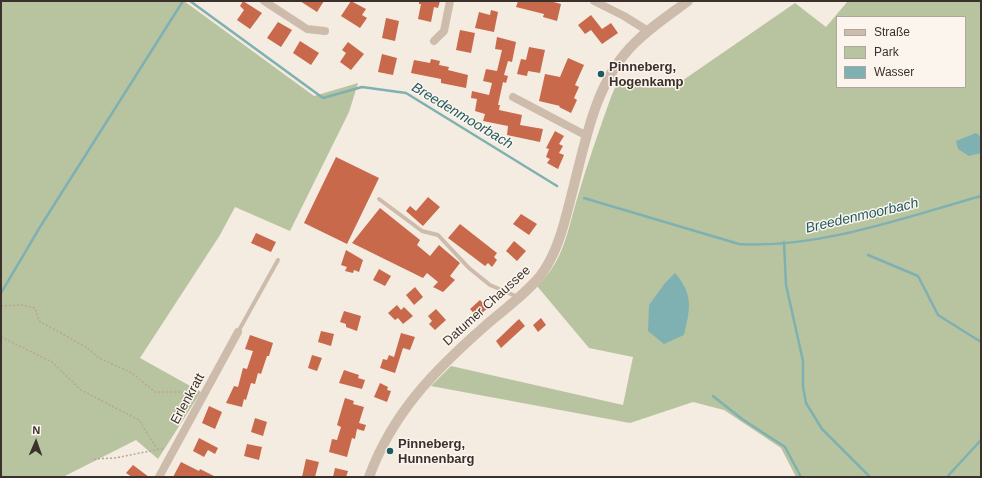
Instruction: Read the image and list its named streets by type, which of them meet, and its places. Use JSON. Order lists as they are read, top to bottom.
{
  "streets": {
    "street": ["Datumer Chaussee", "Erlenkratt"]
  },
  "water": ["Breedenmoorbach"],
  "places": ["Pinneberg, Hogenkamp", "Pinneberg, Hunnenbarg"],
  "legend": ["Straße", "Park", "Wasser"],
  "north": "top"
}
